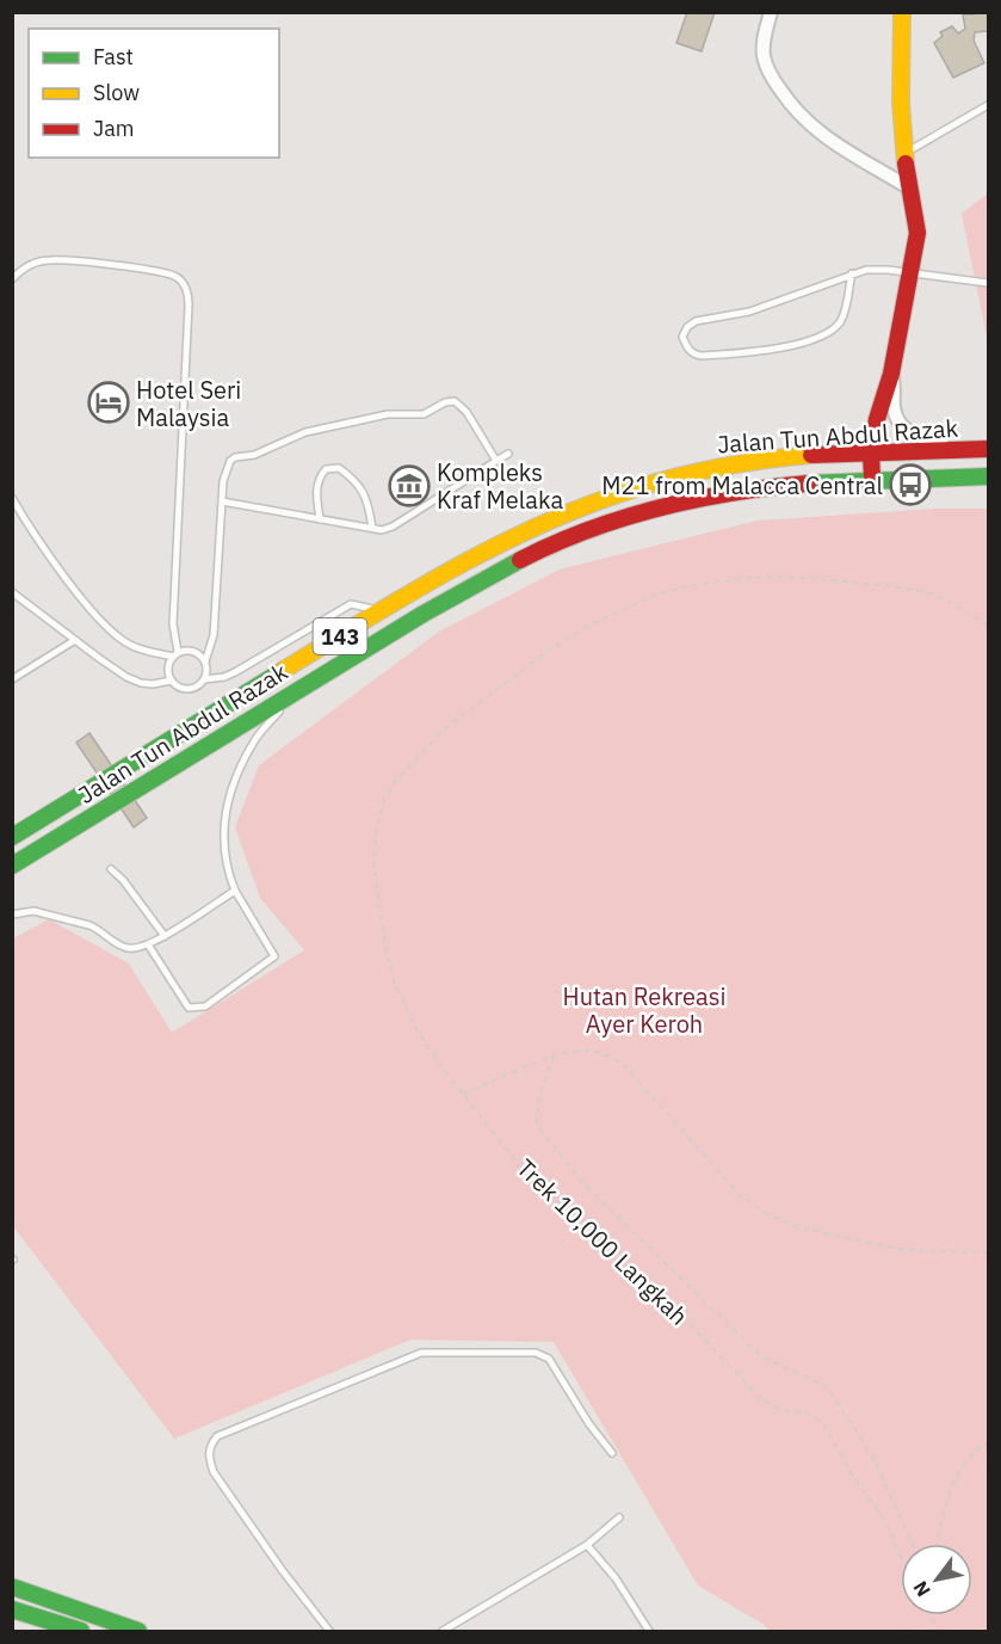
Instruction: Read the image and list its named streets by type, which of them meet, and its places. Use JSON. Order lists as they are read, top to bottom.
{
  "streets": {
    "main road": ["Jalan Tun Abdul Razak", "143"],
    "path": ["Trek 10,000 Langkah"]
  },
  "parks": ["Hutan Rekreasi Ayer Keroh"],
  "places": {
    "hotel": ["Hotel Seri Malaysia"],
    "bus stop": ["M21 from Malacca Central"],
    "museum": ["Kompleks Kraf Melaka"]
  },
  "legend": ["Fast", "Slow", "Jam"],
  "north": "bottom left"
}
